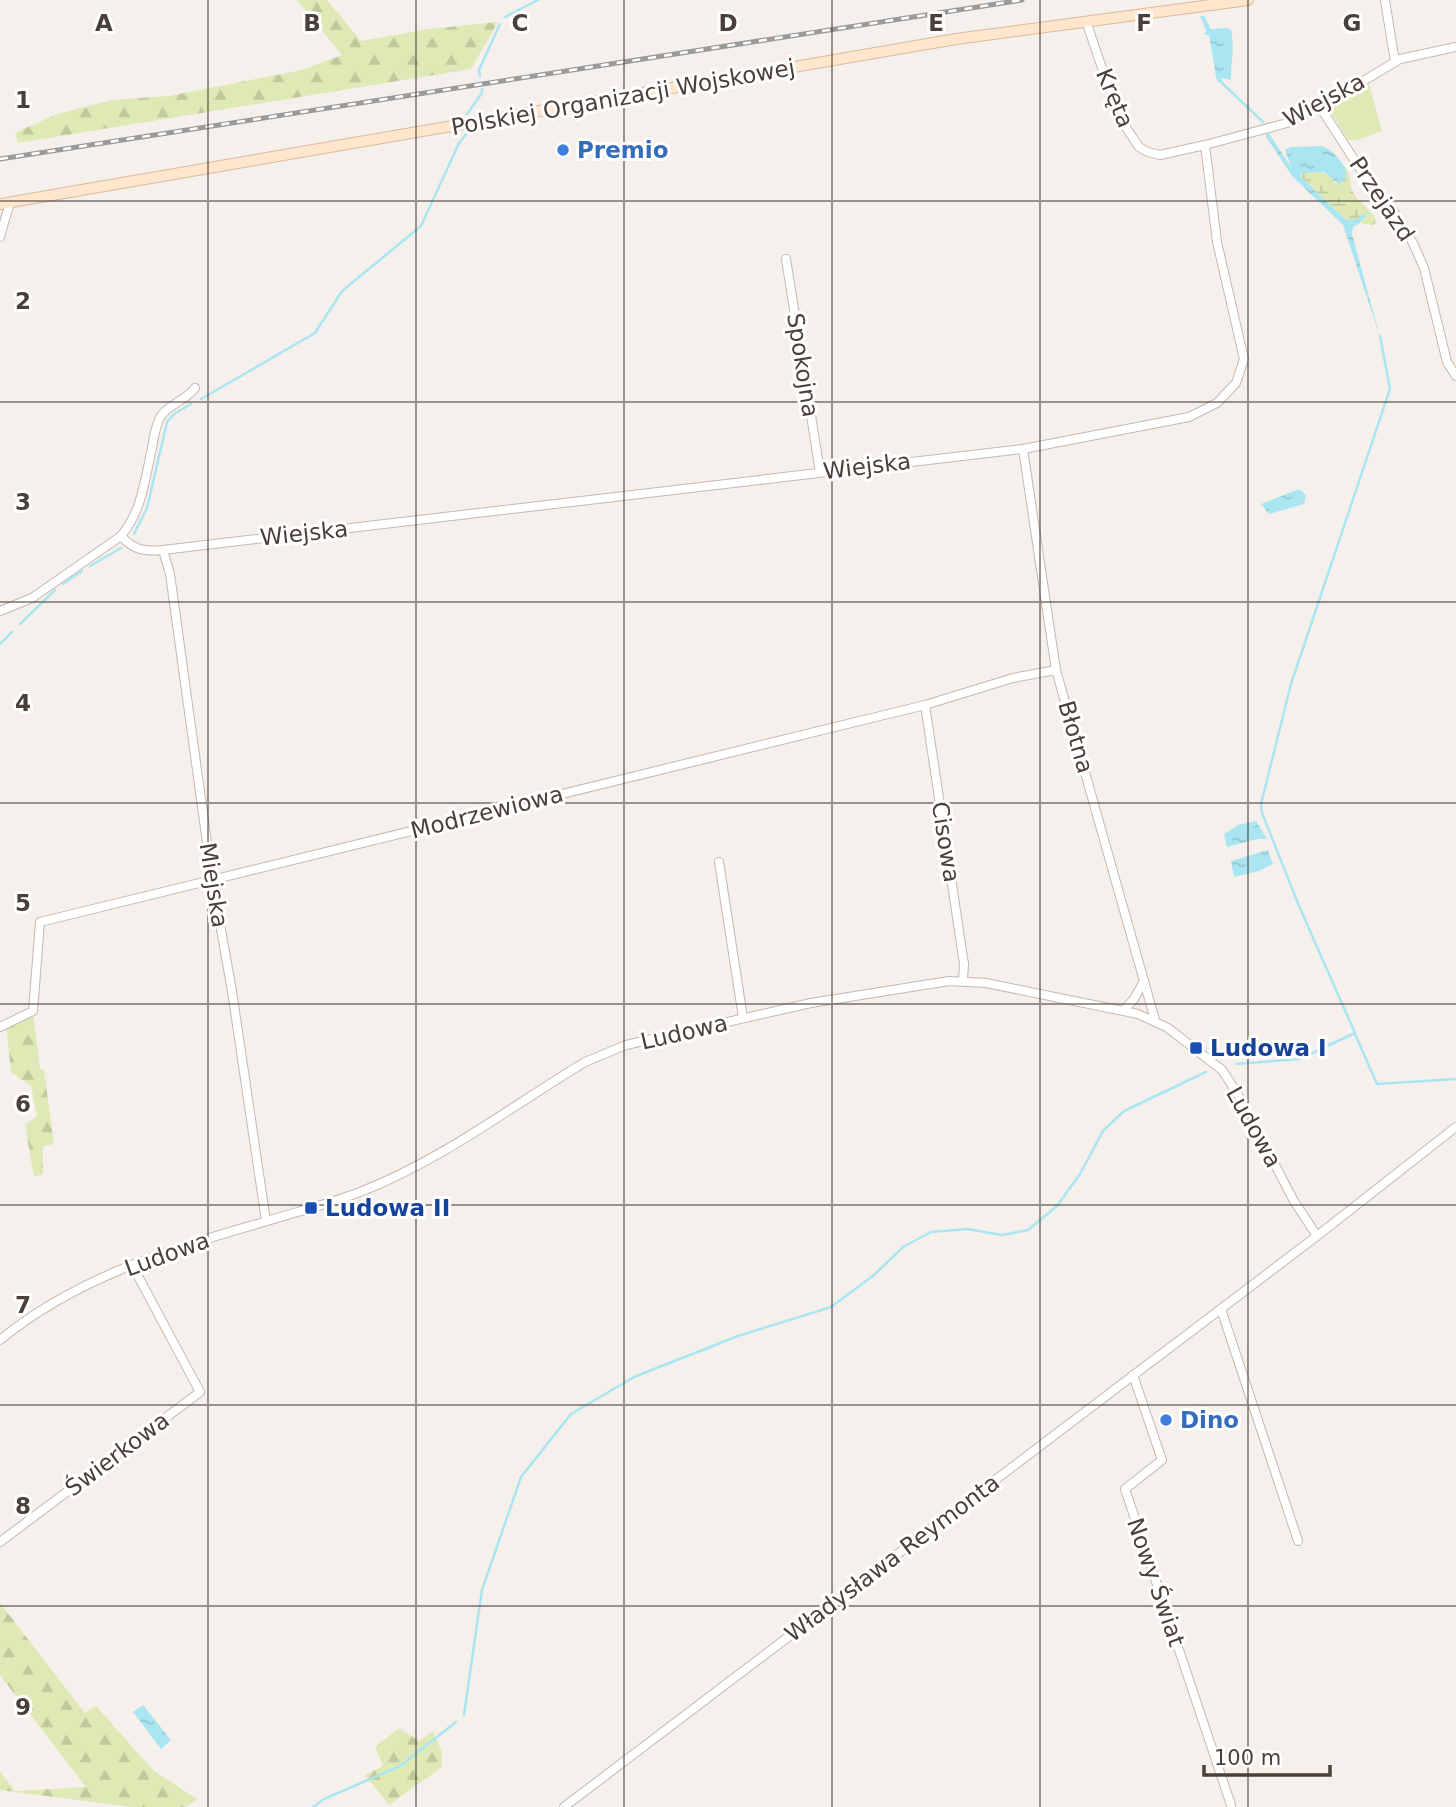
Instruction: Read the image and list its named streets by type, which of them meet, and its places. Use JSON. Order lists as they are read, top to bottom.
{
  "streets": {
    "main road": ["Polskiej Organizacji Wojskowej"],
    "street": [
      "Kręta",
      "Wiejska",
      "Przejazd",
      "Spokojna",
      "Błotna",
      "Modrzewiowa",
      "Cisowa",
      "Miejska",
      "Ludowa",
      "Świerkowa",
      "Władysława Reymonta",
      "Nowy Świat"
    ]
  },
  "crossings": [
    ["Polskiej Organizacji Wojskowej", "Kręta"],
    ["Kręta", "Wiejska"],
    ["Wiejska", "Przejazd"],
    ["Wiejska", "Spokojna"],
    ["Wiejska", "Błotna"],
    ["Wiejska", "Miejska"],
    ["Błotna", "Modrzewiowa"],
    ["Błotna", "Ludowa"],
    ["Modrzewiowa", "Cisowa"],
    ["Modrzewiowa", "Miejska"],
    ["Cisowa", "Ludowa"],
    ["Miejska", "Ludowa"],
    ["Ludowa", "Świerkowa"],
    ["Ludowa", "Władysława Reymonta"],
    ["Władysława Reymonta", "Nowy Świat"]
  ],
  "places": {
    "other": ["Premio", "Dino"],
    "transit": ["Ludowa I", "Ludowa II"]
  },
  "scale_bar": "100 m",
  "grid": {
    "columns": [
      "A",
      "B",
      "C",
      "D",
      "E",
      "F",
      "G"
    ],
    "rows": [
      "1",
      "2",
      "3",
      "4",
      "5",
      "6",
      "7",
      "8",
      "9"
    ]
  }
}
